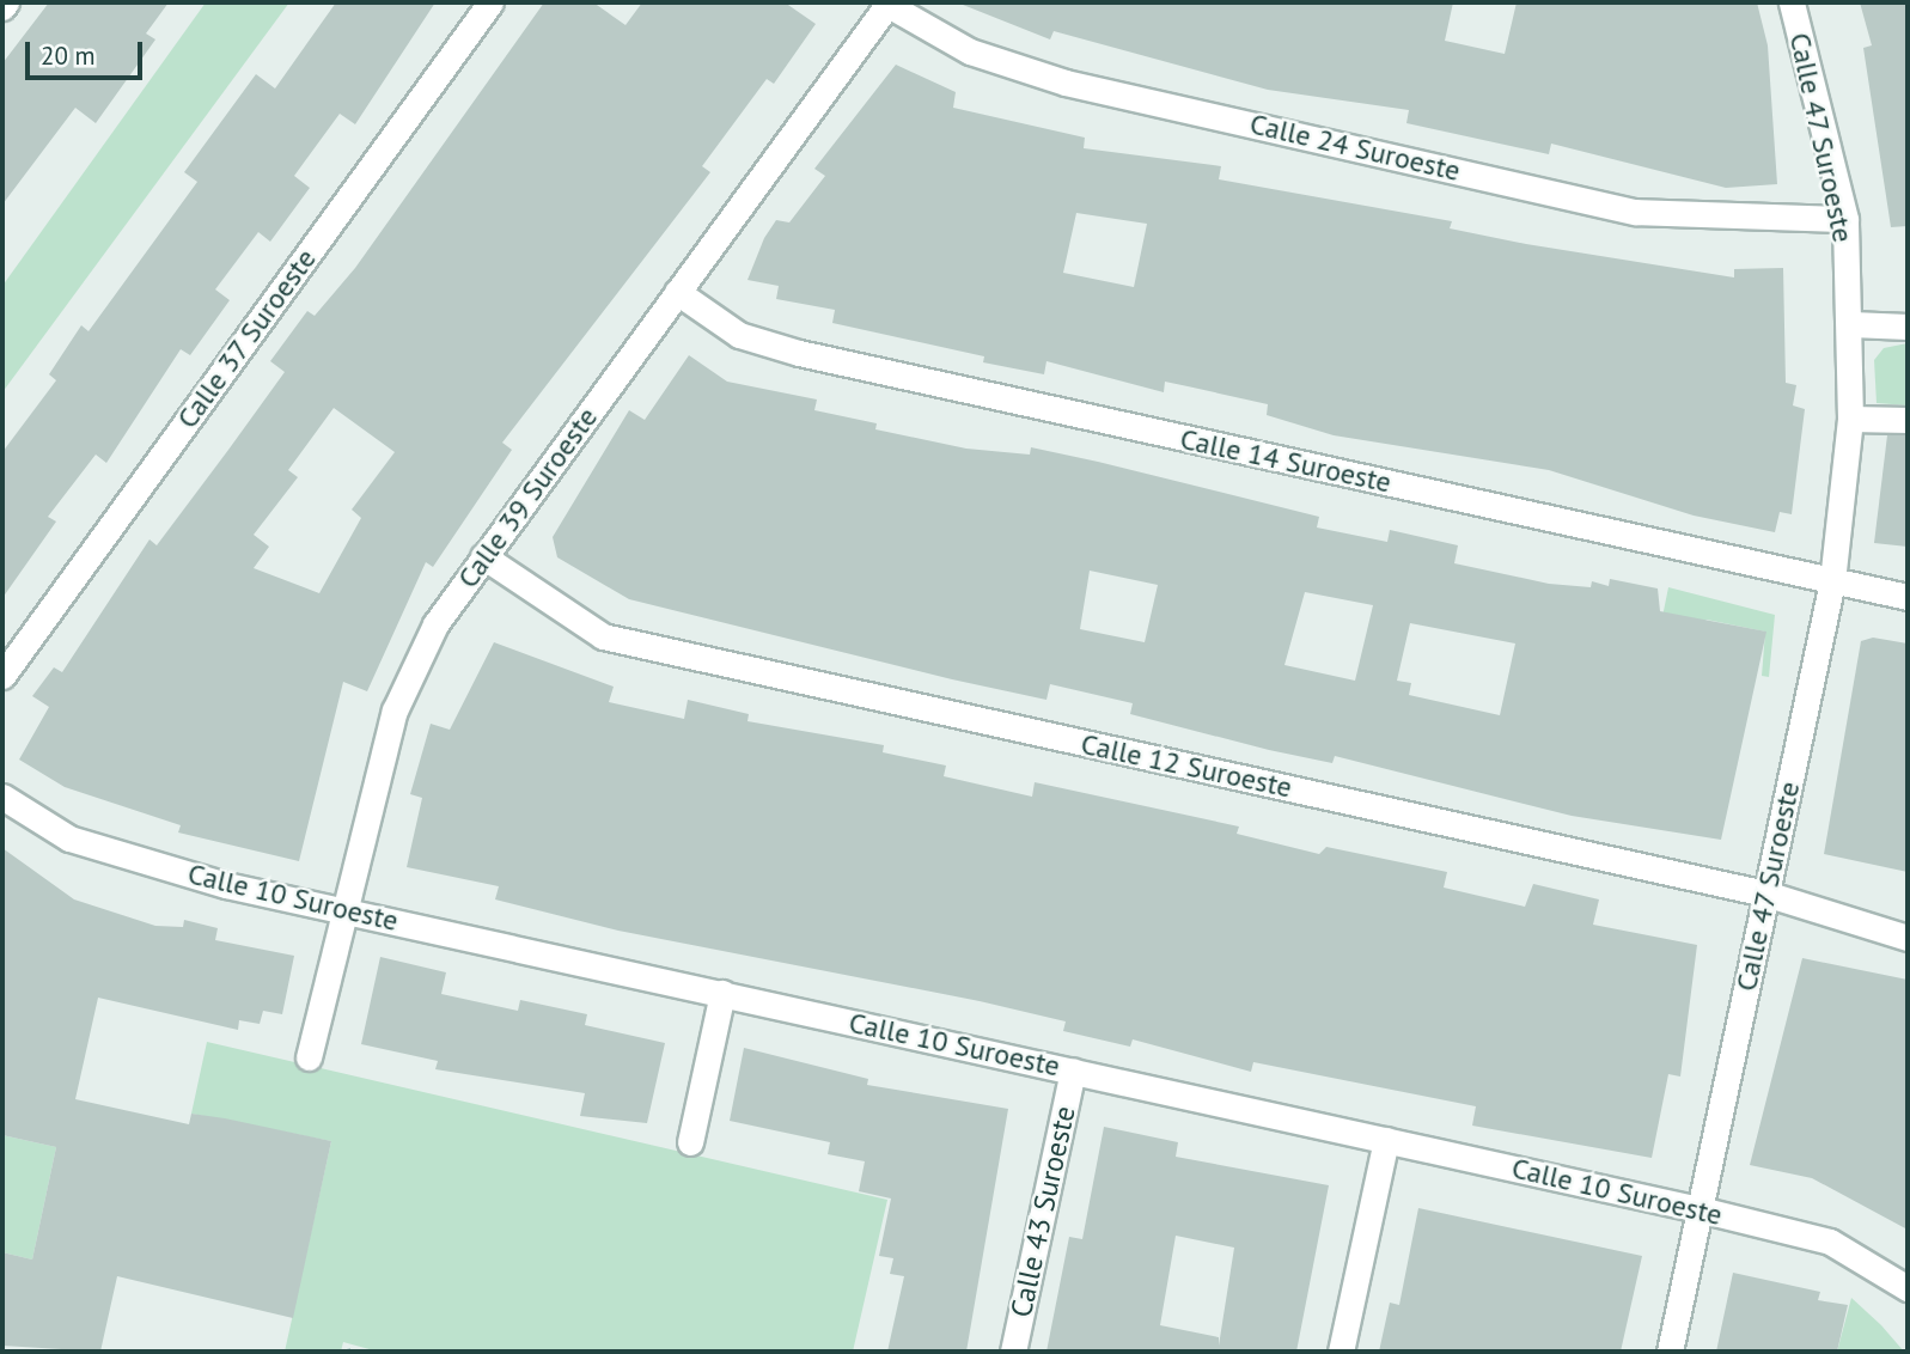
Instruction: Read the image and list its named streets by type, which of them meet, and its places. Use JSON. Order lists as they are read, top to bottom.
{
  "streets": {
    "street": [
      "Calle 47 Suroeste",
      "Calle 24 Suroeste",
      "Calle 37 Suroeste",
      "Calle 14 Suroeste",
      "Calle 39 Suroeste",
      "Calle 12 Suroeste",
      "Calle 10 Suroeste",
      "Calle 43 Suroeste"
    ]
  },
  "crossings": [
    ["Calle 47 Suroeste", "Calle 24 Suroeste"],
    ["Calle 47 Suroeste", "Calle 14 Suroeste"],
    ["Calle 47 Suroeste", "Calle 12 Suroeste"],
    ["Calle 47 Suroeste", "Calle 10 Suroeste"],
    ["Calle 24 Suroeste", "Calle 39 Suroeste"],
    ["Calle 14 Suroeste", "Calle 39 Suroeste"],
    ["Calle 39 Suroeste", "Calle 12 Suroeste"],
    ["Calle 39 Suroeste", "Calle 10 Suroeste"],
    ["Calle 10 Suroeste", "Calle 43 Suroeste"]
  ],
  "scale_bar": "20 m"
}
